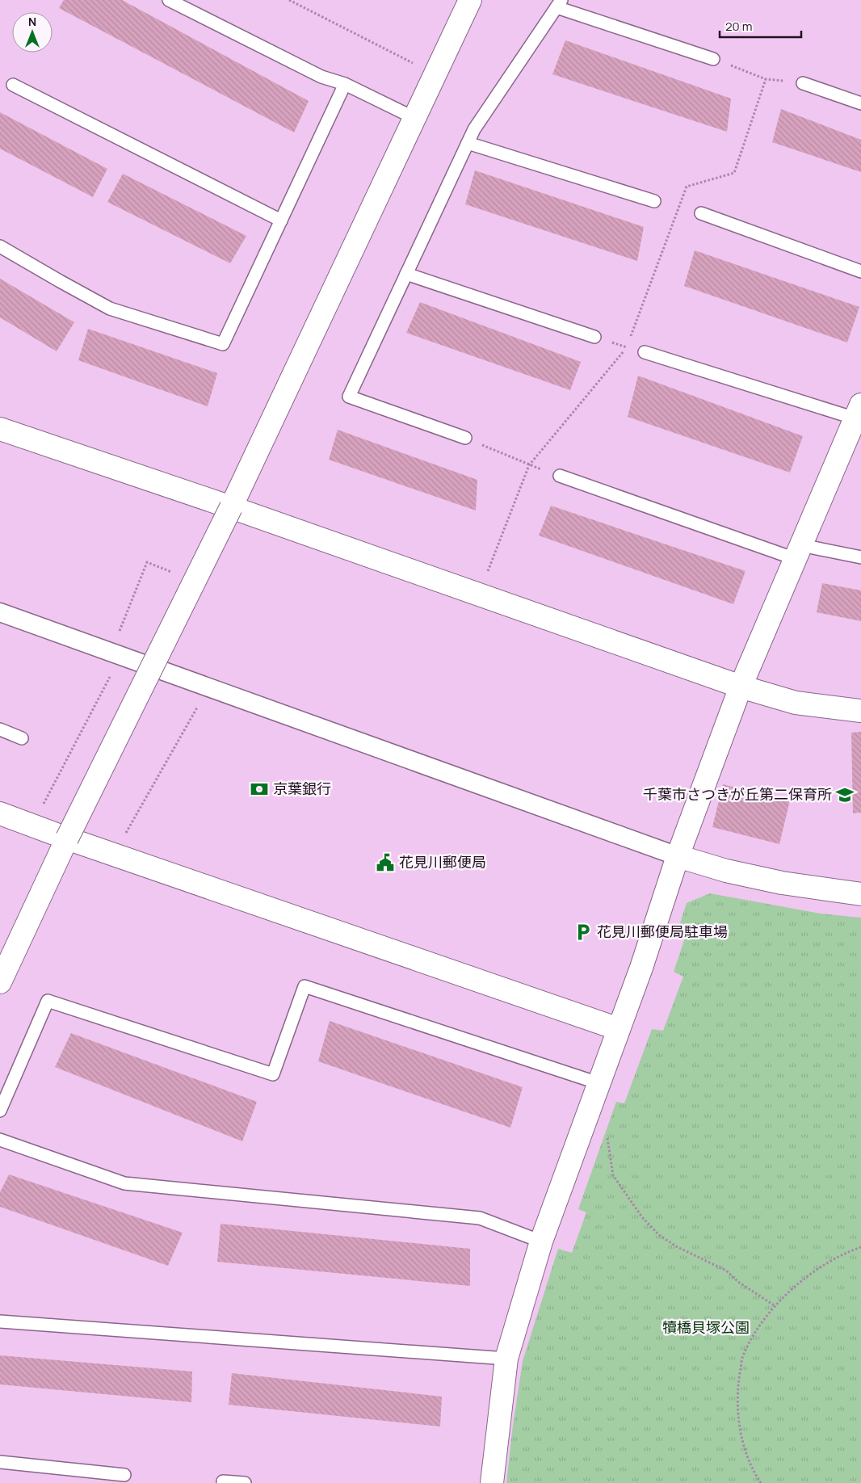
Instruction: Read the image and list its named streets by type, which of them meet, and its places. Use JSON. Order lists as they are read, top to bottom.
{
  "parks": ["犢橋貝塚公園"],
  "places": {
    "bank": ["京葉銀行"],
    "school or university": ["千葉市さつきが丘第二保育所"],
    "public building": ["花見川郵便局"],
    "parking": ["花見川郵便局駐車場"]
  },
  "scale_bar": "20 m",
  "north": "top"
}
